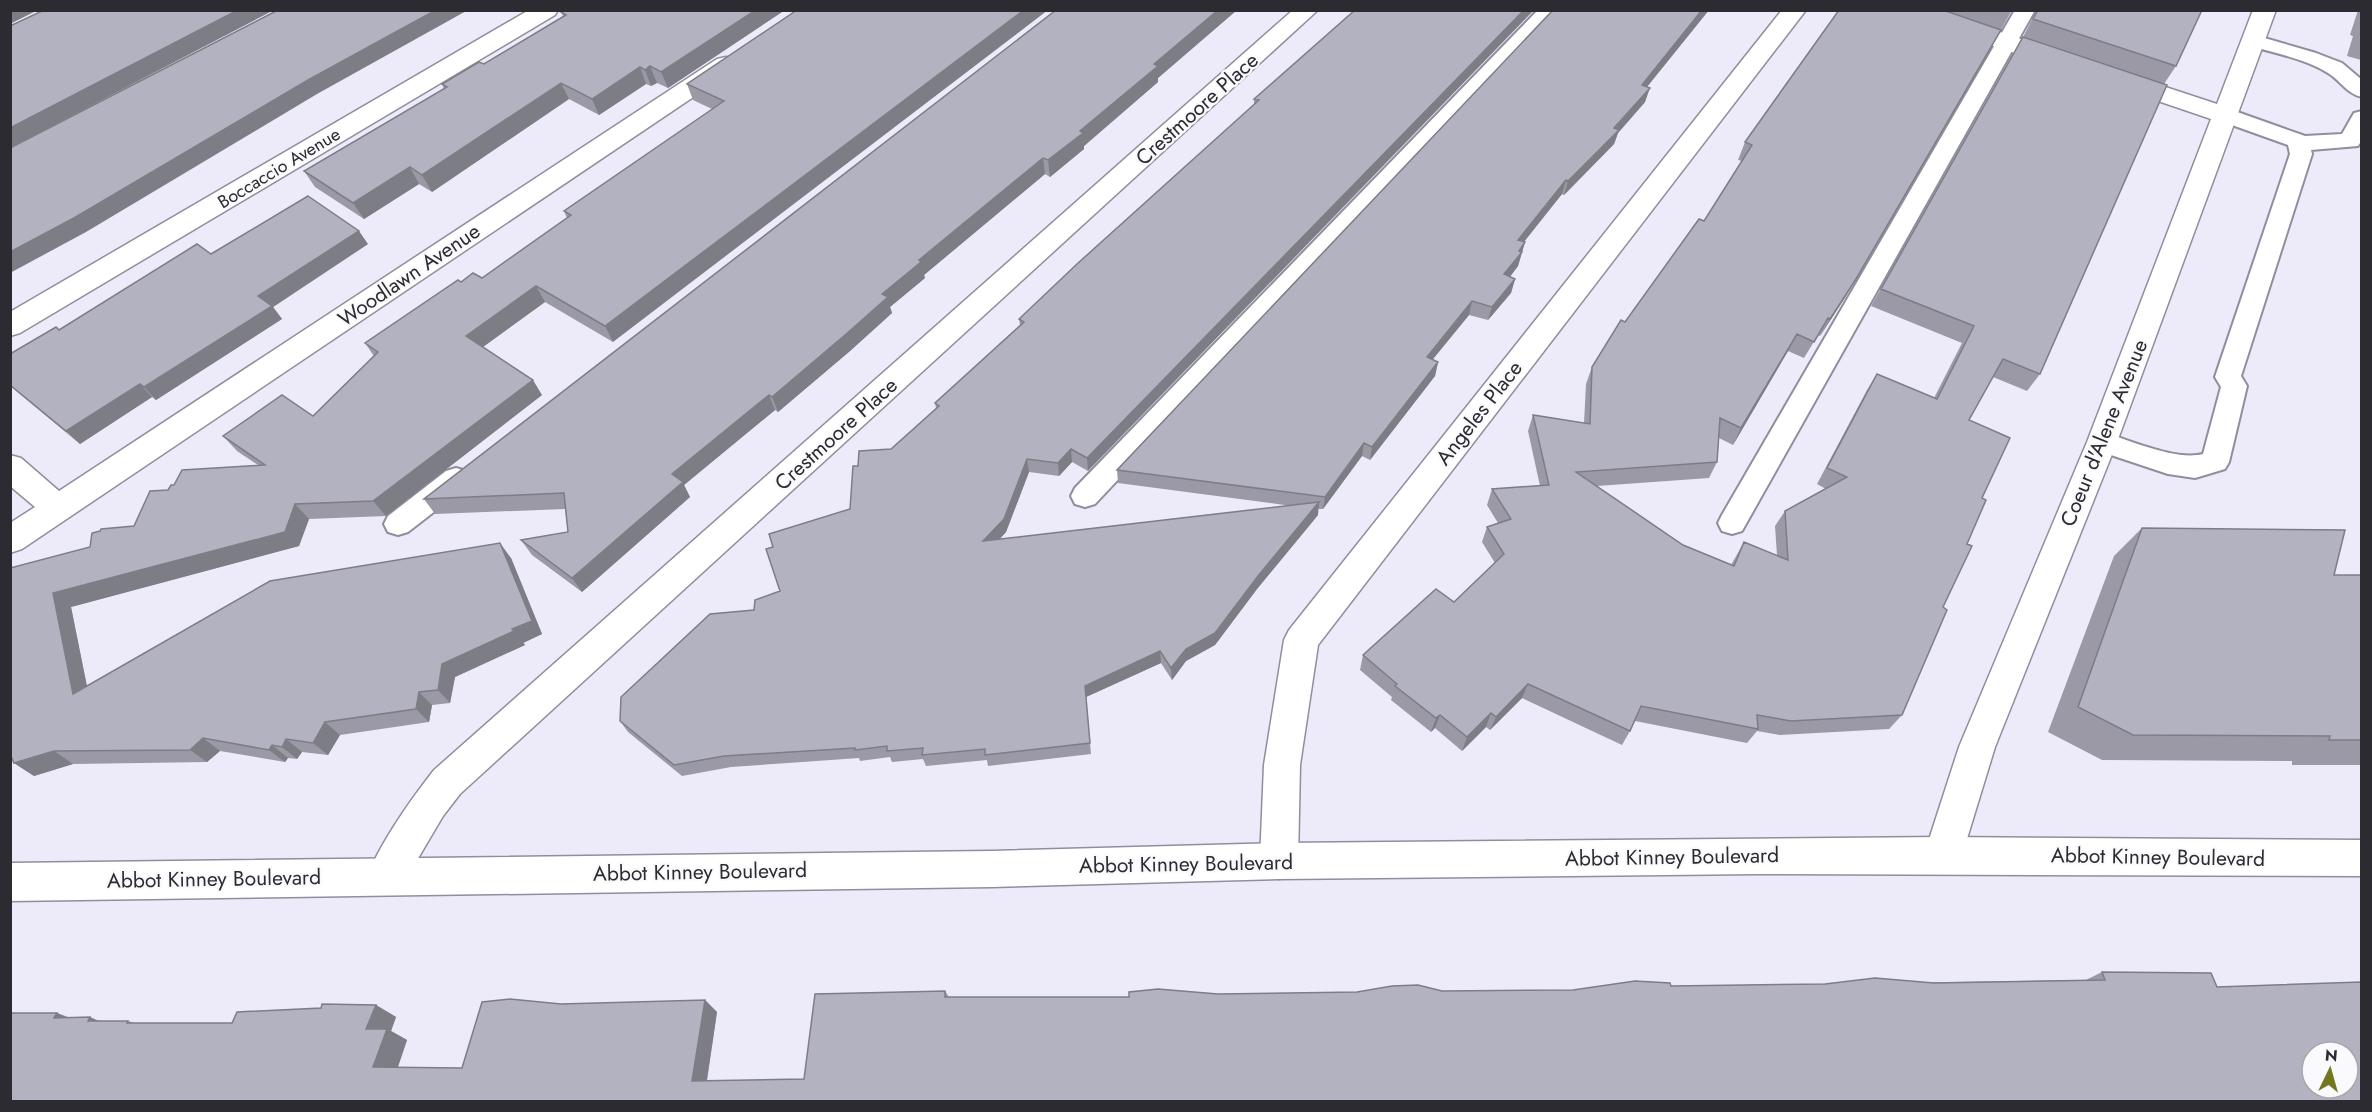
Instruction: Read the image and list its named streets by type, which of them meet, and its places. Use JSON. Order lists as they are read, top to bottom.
{
  "streets": {
    "street": [
      "Crestmoore Place",
      "Boccaccio Avenue",
      "Woodlawn Avenue",
      "Angeles Place",
      "Coeur d'Alene Avenue",
      "Abbot Kinney Boulevard"
    ]
  },
  "crossings": [
    ["Crestmoore Place", "Abbot Kinney Boulevard"],
    ["Angeles Place", "Abbot Kinney Boulevard"],
    ["Coeur d'Alene Avenue", "Abbot Kinney Boulevard"]
  ],
  "north": "top"
}
